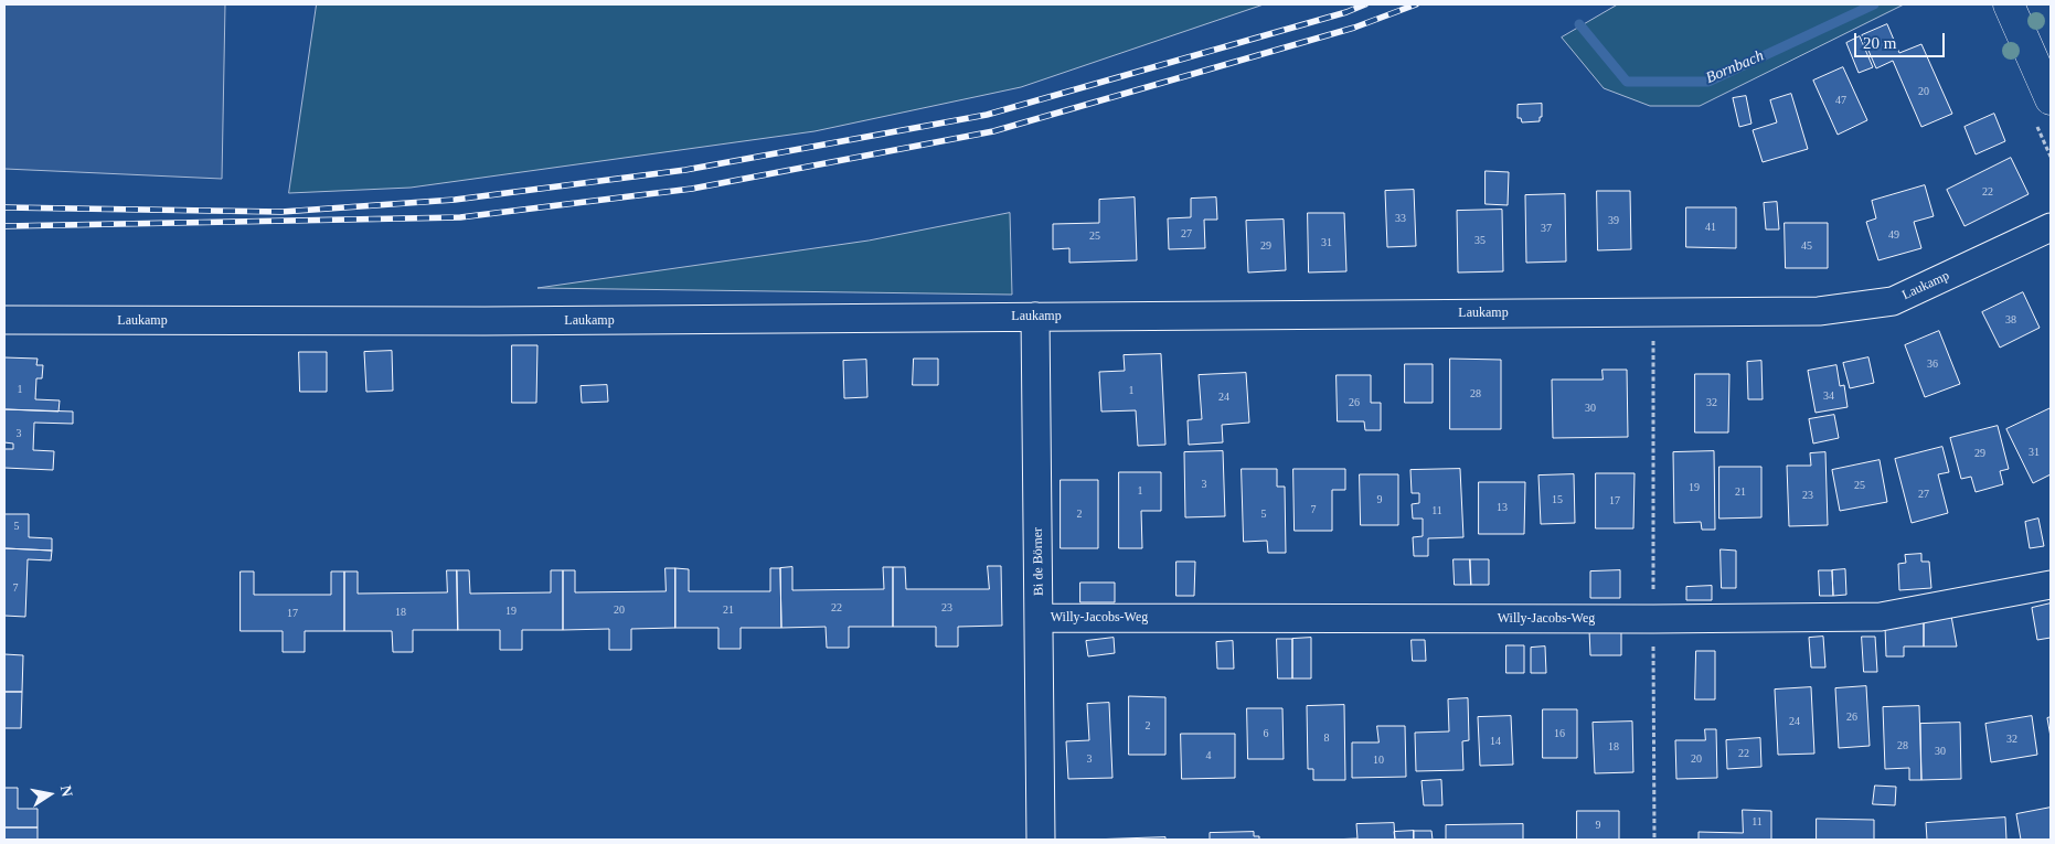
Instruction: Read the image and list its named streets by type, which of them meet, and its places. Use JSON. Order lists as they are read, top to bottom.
{
  "streets": {
    "street": ["Laukamp", "Bi de Börner", "Willy-Jacobs-Weg"]
  },
  "crossings": [
    ["Laukamp", "Bi de Börner"],
    ["Bi de Börner", "Willy-Jacobs-Weg"]
  ],
  "water": ["Bornbach"],
  "house_numbers": [
    "20",
    "47",
    "22",
    "33",
    "39",
    "41",
    "37",
    "27",
    "49",
    "25",
    "35",
    "31",
    "29",
    "45",
    "38",
    "36",
    "1",
    "1",
    "28",
    "34",
    "24",
    "26",
    "32",
    "30",
    "3",
    "31",
    "29",
    "3",
    "25",
    "19",
    "1",
    "21",
    "27",
    "23",
    "9",
    "15",
    "17",
    "13",
    "7",
    "11",
    "2",
    "5",
    "5",
    "7",
    "22",
    "23",
    "20",
    "21",
    "19",
    "18",
    "17",
    "26",
    "24",
    "2",
    "6",
    "16",
    "8",
    "32",
    "14",
    "28",
    "18",
    "30",
    "22",
    "4",
    "3",
    "20",
    "10",
    "11",
    "9"
  ],
  "scale_bar": "20 m",
  "north": "right"
}
